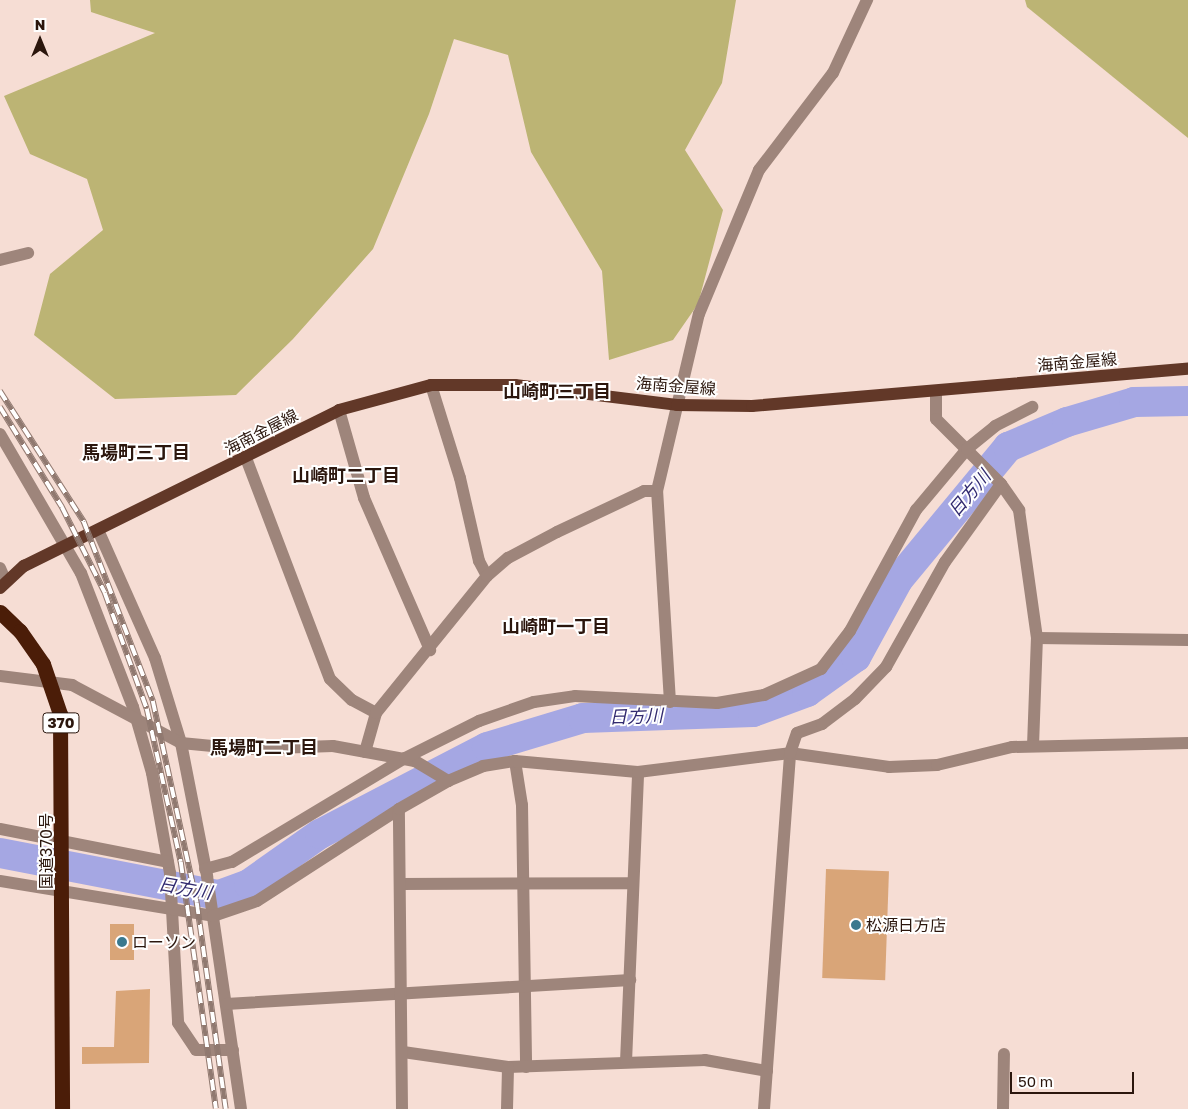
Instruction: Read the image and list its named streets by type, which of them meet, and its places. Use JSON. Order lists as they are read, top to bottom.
{
  "streets": {
    "highway": ["370", "国道370号"],
    "main road": ["海南金屋線"]
  },
  "districts": [
    "山崎町三丁目",
    "馬場町三丁目",
    "山崎町二丁目",
    "山崎町一丁目",
    "馬場町二丁目"
  ],
  "water": ["日方川"],
  "places": ["松源日方店", "ローソン"],
  "scale_bar": "50 m",
  "north": "top"
}
